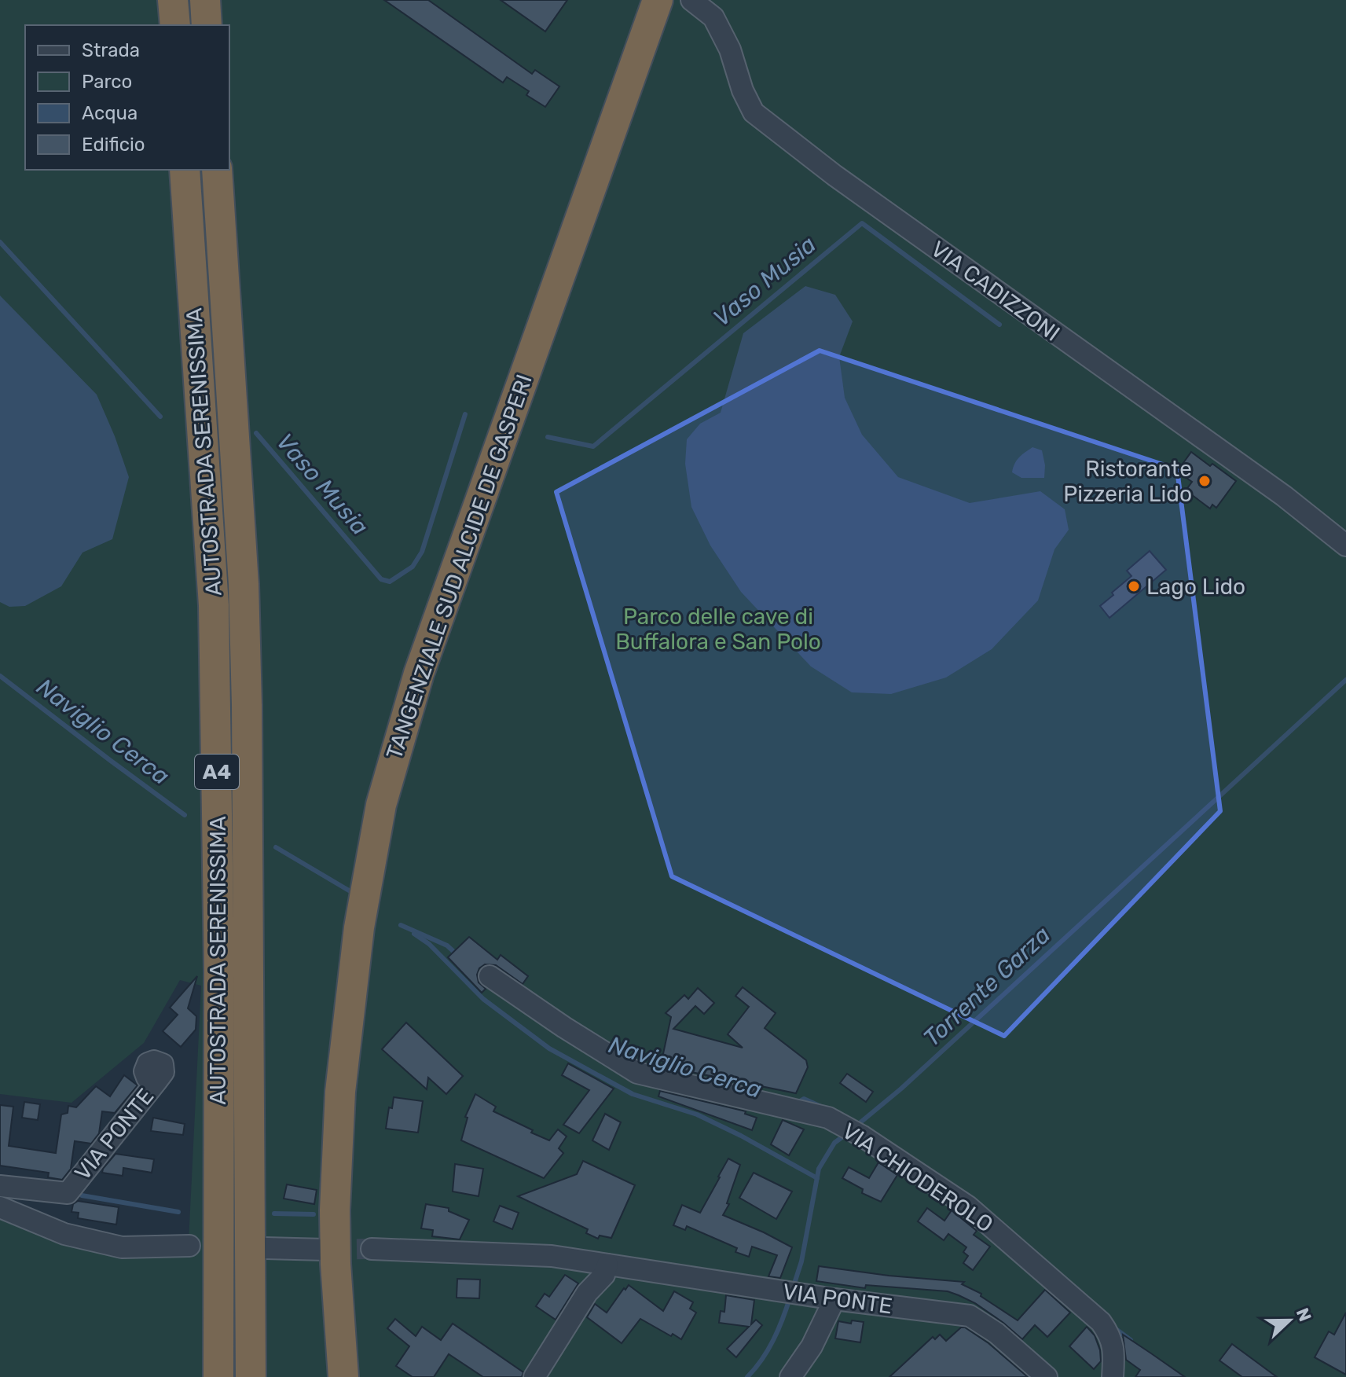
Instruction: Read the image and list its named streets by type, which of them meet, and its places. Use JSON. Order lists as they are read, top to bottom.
{
  "streets": {
    "highway": ["AUTOSTRADA SERENISSIMA", "TANGENZIALE SUD ALCIDE DE GASPERI", "A4"],
    "street": ["VIA CADIZZONI", "VIA PONTE", "VIA CHIODEROLO"]
  },
  "crossings": [
    ["VIA CADIZZONI", "TANGENZIALE SUD ALCIDE DE GASPERI"]
  ],
  "water": ["Vaso Musia", "Naviglio Cerca", "Torrente Garza"],
  "parks": ["Parco delle cave di Buffalora e San Polo"],
  "places": ["Ristorante Pizzeria Lido", "Lago Lido"],
  "legend": [
    "Strada",
    "Parco",
    "Acqua",
    "Edificio"
  ],
  "north": "right"
}
